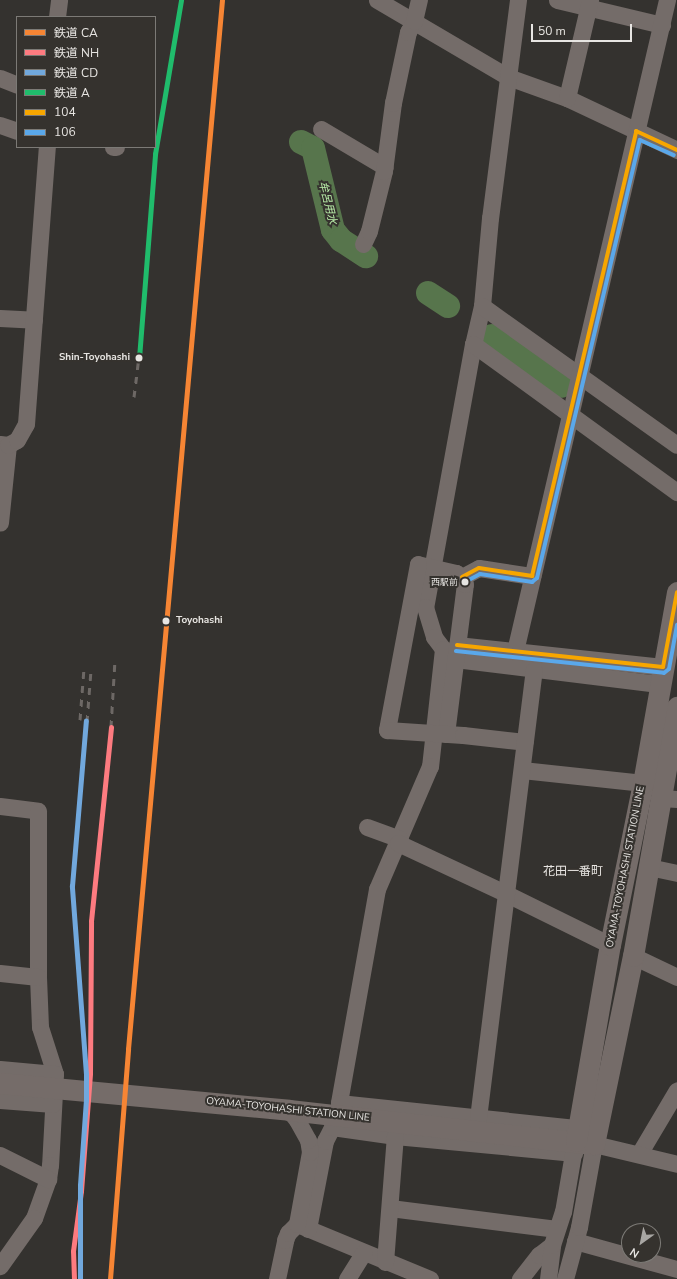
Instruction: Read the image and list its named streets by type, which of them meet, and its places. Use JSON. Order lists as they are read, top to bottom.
{
  "streets": {
    "main road": ["OYAMA-TOYOHASHI STATION LINE"]
  },
  "districts": ["花田一番町"],
  "water": ["牟呂用水"],
  "places": ["Shin-Toyohashi", "西駅前", "Toyohashi"],
  "lines": [
    "rail line CA",
    "rail line A",
    "transit line 104",
    "transit line 106",
    "rail line CD",
    "rail line NH"
  ],
  "legend": [
    "鉄道 CA",
    "鉄道 NH",
    "鉄道 CD",
    "鉄道 A",
    "104",
    "106"
  ],
  "scale_bar": "50 m",
  "north": "bottom left"
}
